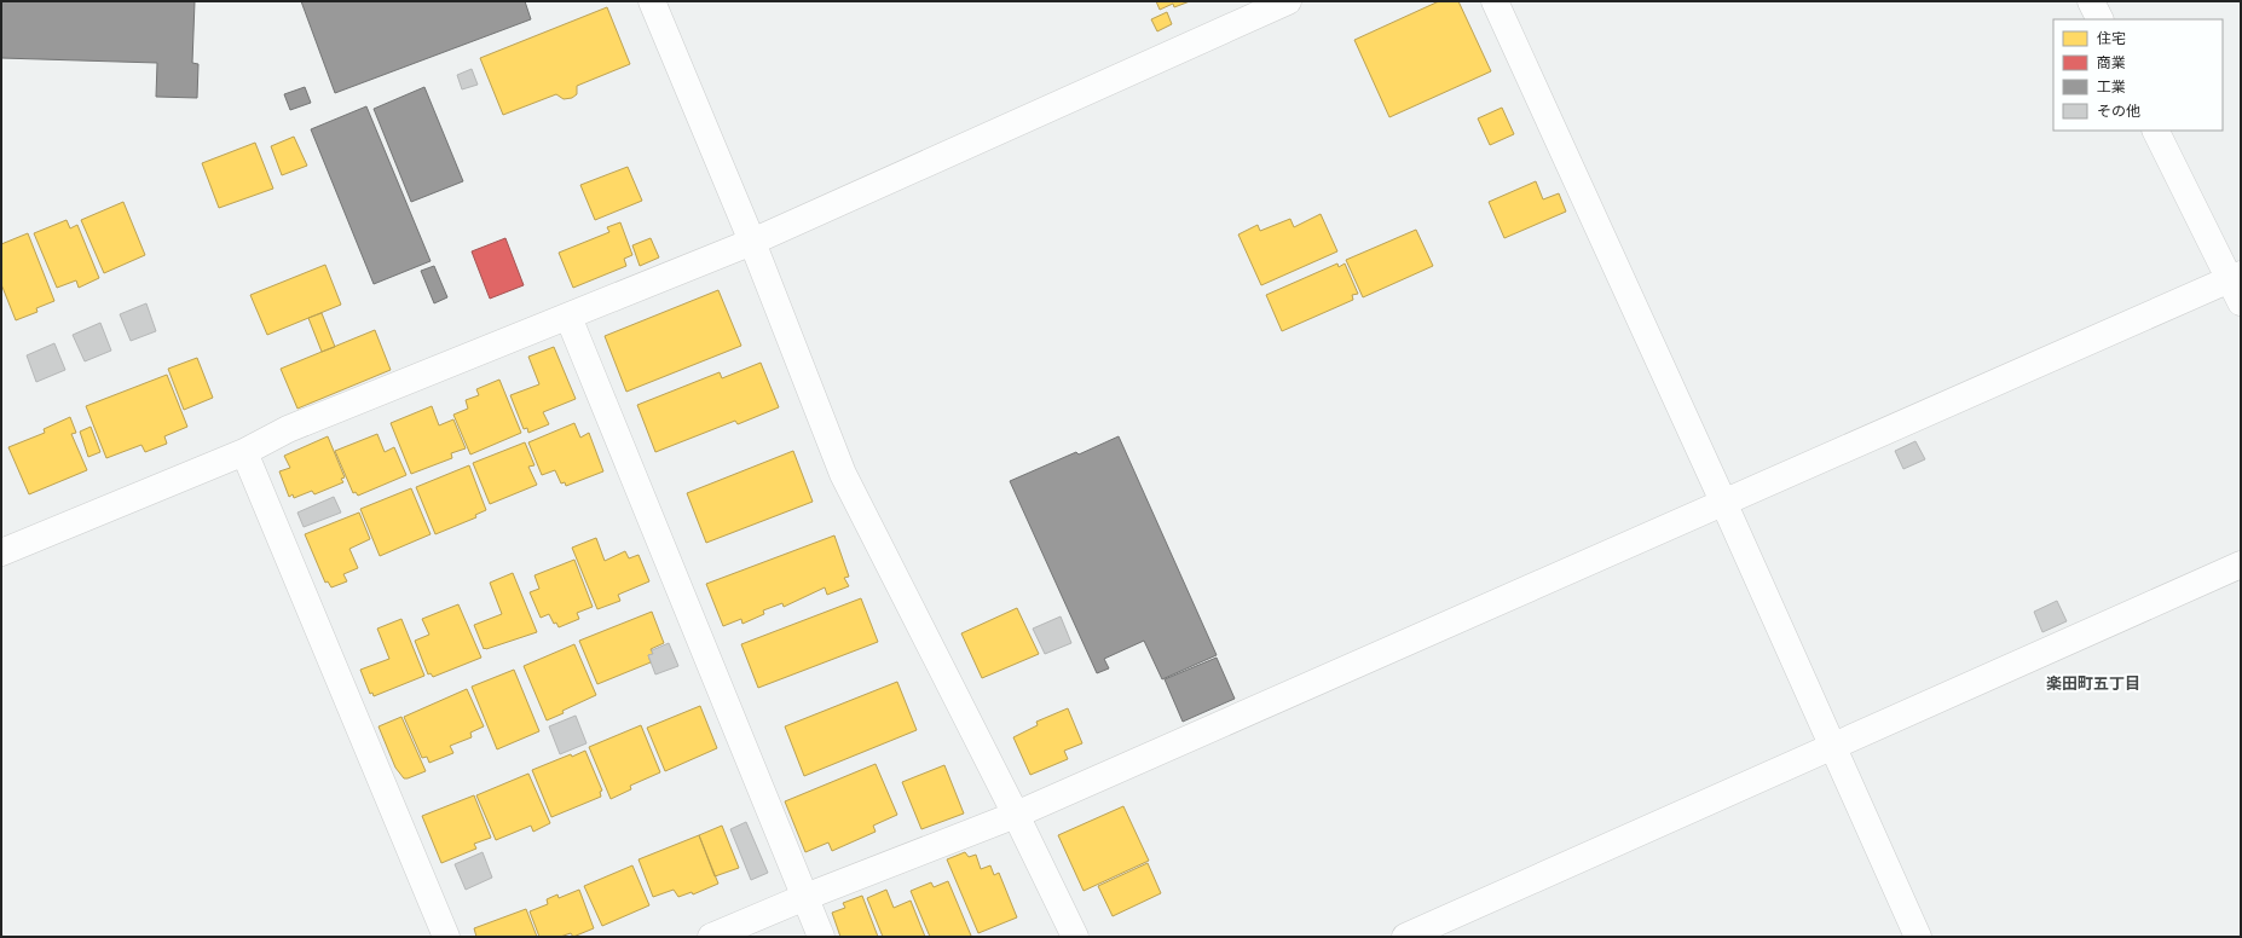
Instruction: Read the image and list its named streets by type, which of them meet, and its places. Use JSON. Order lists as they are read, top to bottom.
{
  "districts": ["楽田町五丁目"],
  "legend": [
    "住宅",
    "商業",
    "工業",
    "その他"
  ]
}
